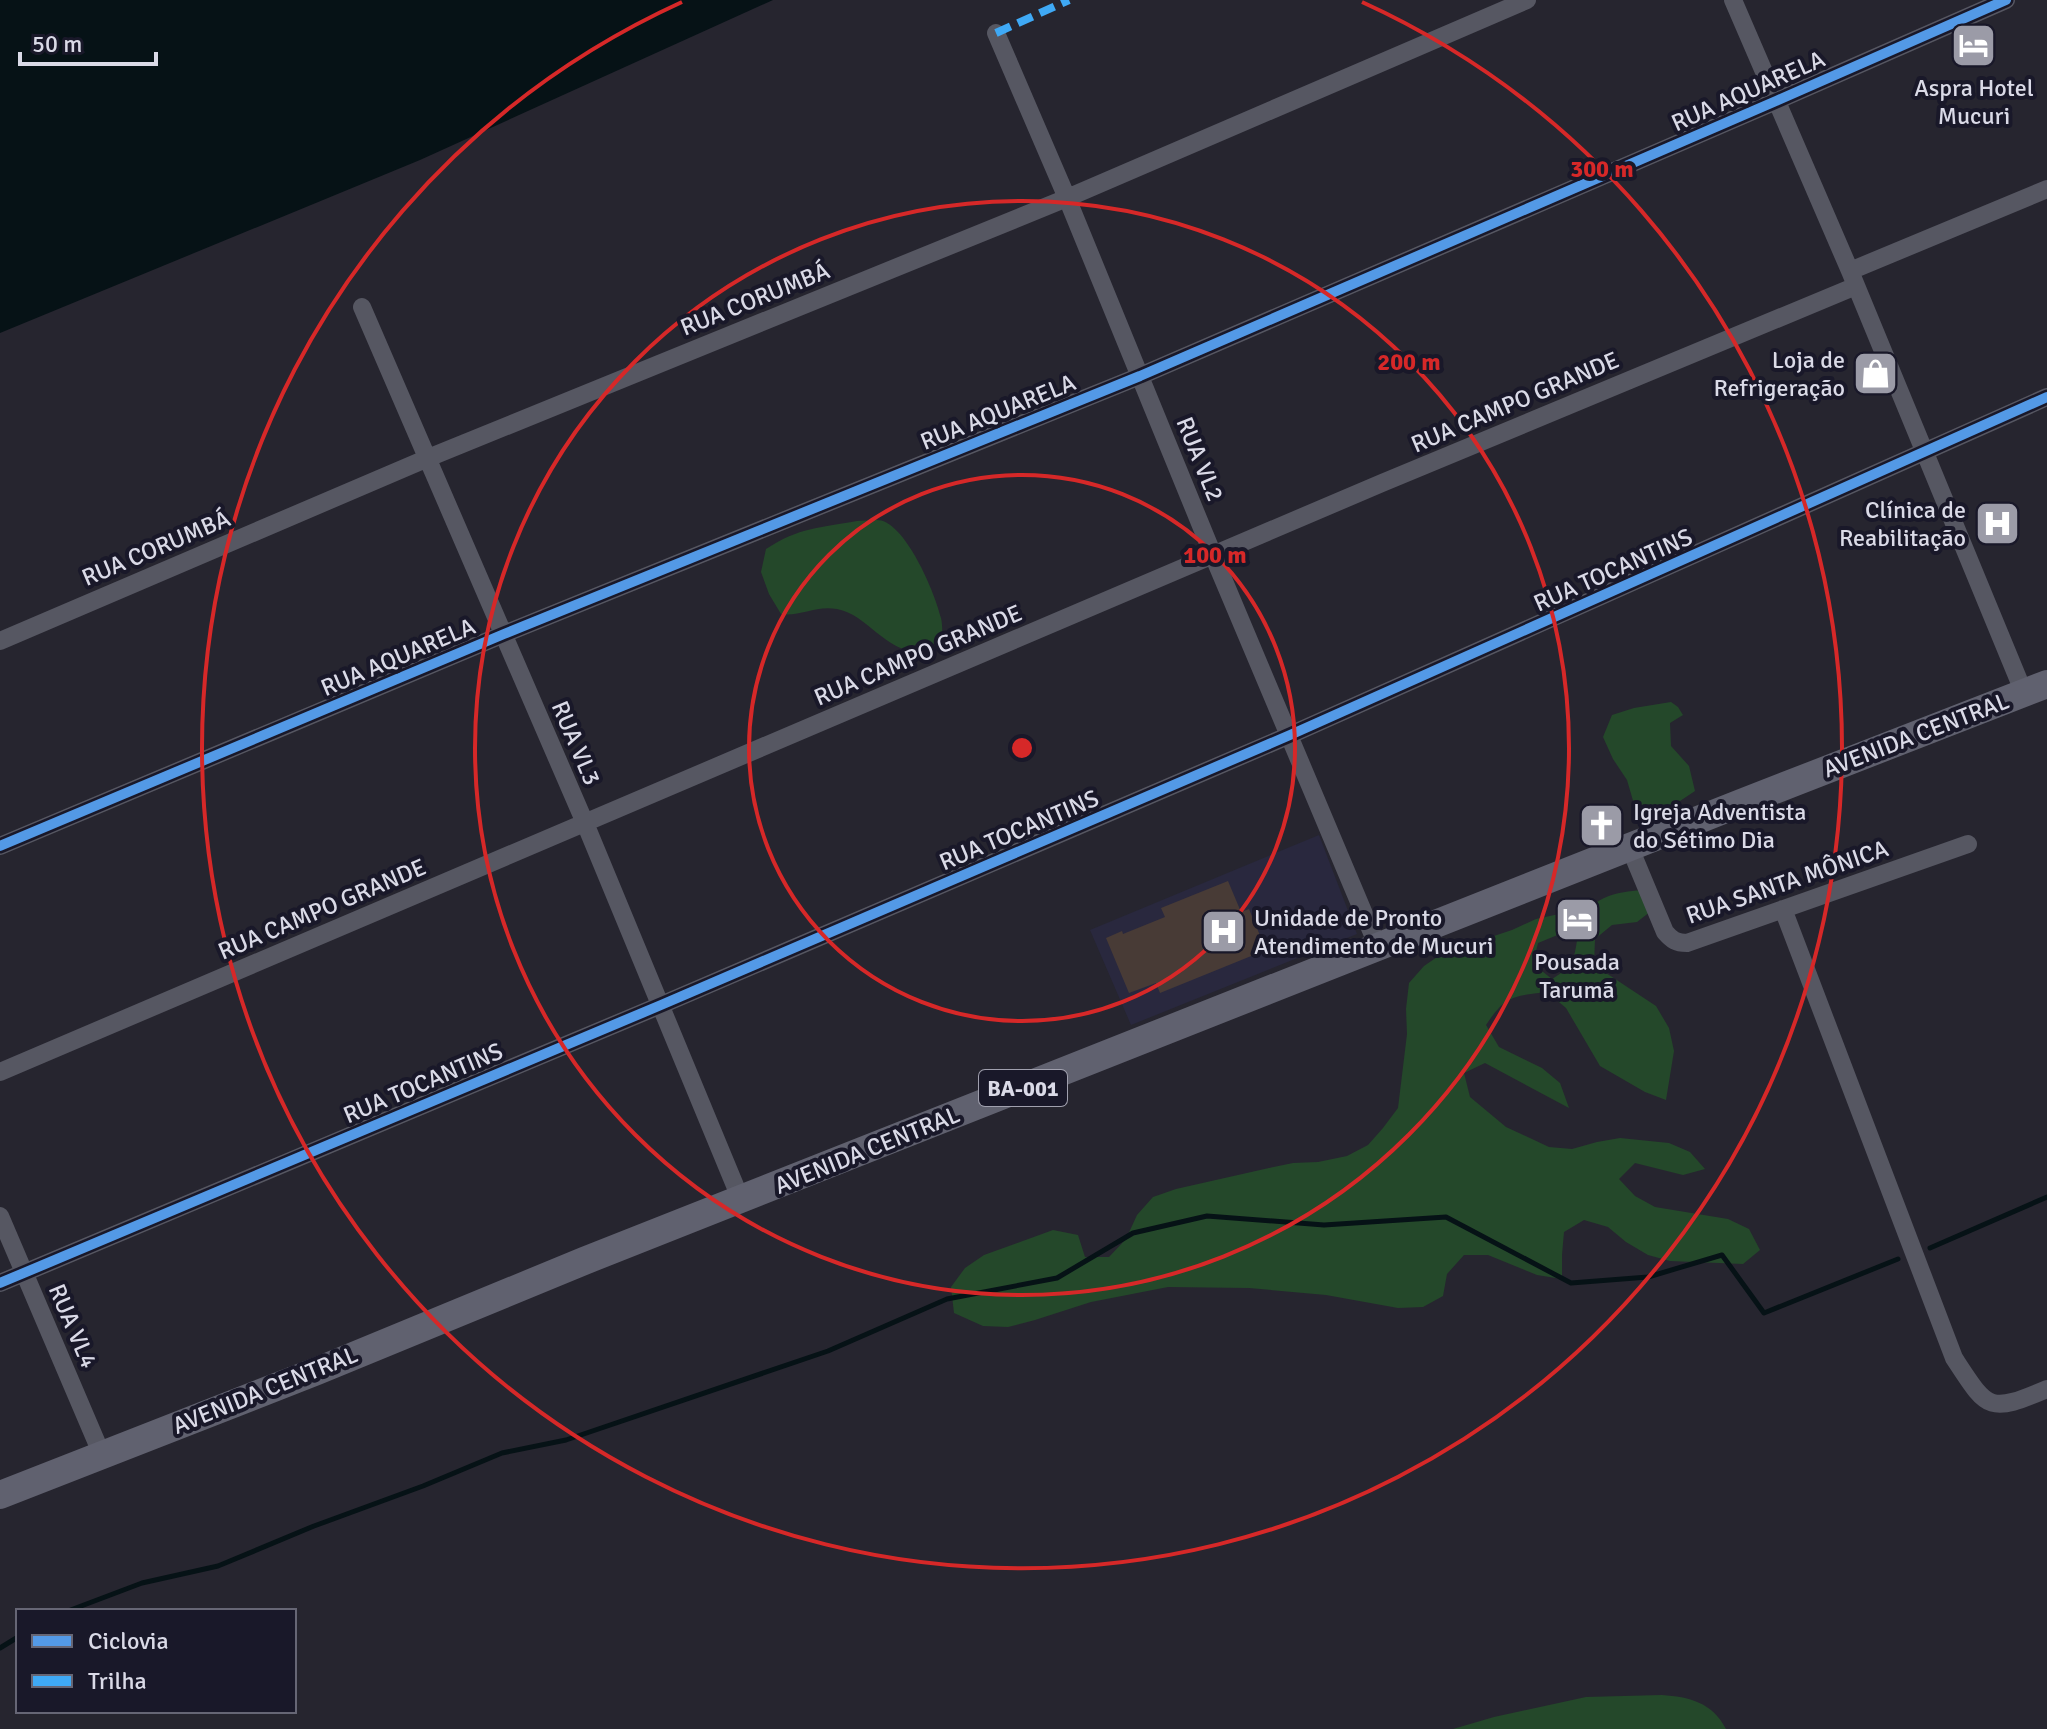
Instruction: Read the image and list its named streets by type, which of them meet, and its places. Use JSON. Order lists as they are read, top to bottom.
{
  "streets": {
    "main road": ["AVENIDA CENTRAL", "BA-001"],
    "street": [
      "RUA AQUARELA",
      "RUA CORUMBÁ",
      "RUA CAMPO GRANDE",
      "RUA VL2",
      "RUA TOCANTINS",
      "RUA VL3",
      "RUA SANTA MÔNICA",
      "RUA VL4"
    ]
  },
  "crossings": [
    ["RUA AQUARELA", "RUA VL2"],
    ["RUA AQUARELA", "RUA VL3"],
    ["RUA CORUMBÁ", "RUA VL2"],
    ["RUA CORUMBÁ", "RUA VL3"],
    ["RUA CAMPO GRANDE", "RUA VL2"],
    ["RUA CAMPO GRANDE", "RUA VL3"],
    ["RUA VL2", "RUA TOCANTINS"],
    ["RUA VL2", "AVENIDA CENTRAL"],
    ["RUA TOCANTINS", "RUA VL3"],
    ["RUA TOCANTINS", "RUA VL4"],
    ["AVENIDA CENTRAL", "RUA VL3"],
    ["AVENIDA CENTRAL", "RUA SANTA MÔNICA"],
    ["AVENIDA CENTRAL", "RUA VL4"]
  ],
  "places": {
    "hotel": ["Aspra Hotel Mucuri", "Pousada Tarumã"],
    "shop": ["Loja de Refrigeração"],
    "hospital": ["Clínica de Reabilitação", "Unidade de Pronto Atendimento de Mucuri"],
    "church": ["Igreja Adventista do Sétimo Dia"]
  },
  "legend": ["Ciclovia", "Trilha"],
  "scale_bar": "50 m",
  "rings": ["300 m", "200 m", "100 m"]
}
